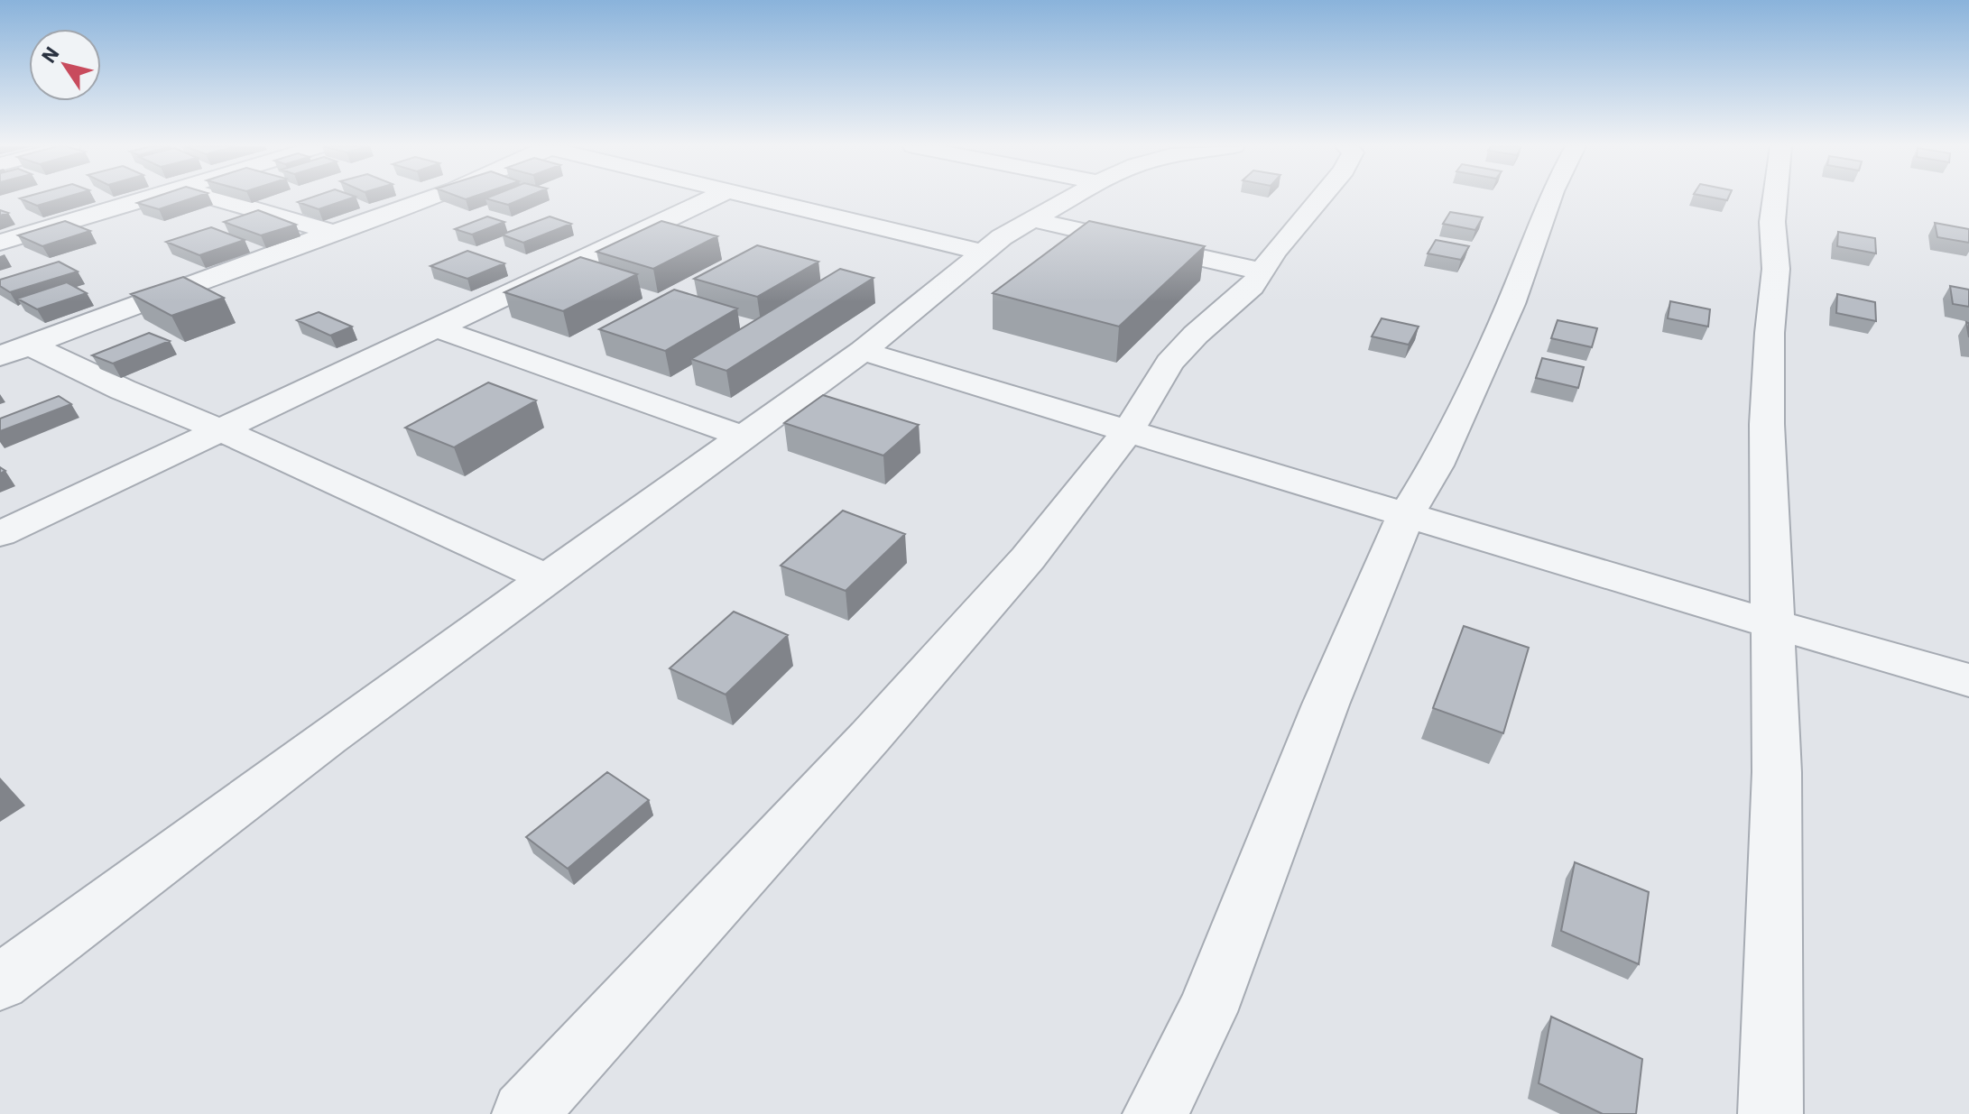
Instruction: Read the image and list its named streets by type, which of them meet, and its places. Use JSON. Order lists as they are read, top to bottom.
{
  "north": "top left"
}
